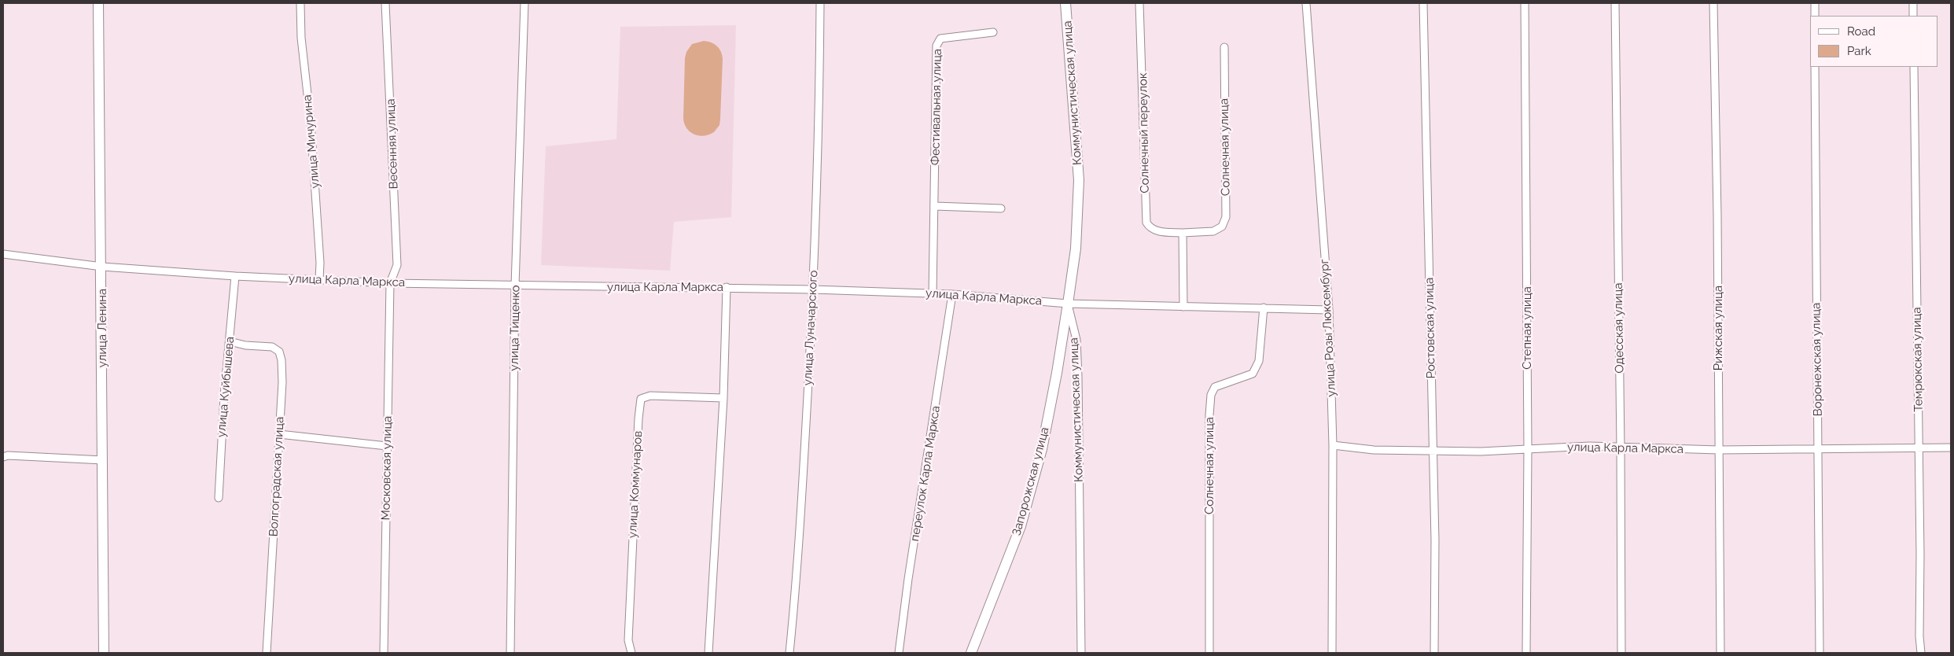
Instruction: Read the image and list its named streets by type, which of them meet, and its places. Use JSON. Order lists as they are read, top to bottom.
{
  "streets": {
    "main road": ["Коммунистическая улица", "улица Ленина", "Запорожская улица"],
    "street": [
      "Фестивальная улица",
      "Солнечный переулок",
      "улица Мичурина",
      "Весенняя улица",
      "Солнечная улица",
      "улица Карла Маркса",
      "улица Тищенко",
      "улица Луначарского",
      "улица Розы Люксембург",
      "Ростовская улица",
      "Степная улица",
      "Одесская улица",
      "Рижская улица",
      "Воронежская улица",
      "Темрюкская улица",
      "улица Куйбышева",
      "Московская улица",
      "переулок Карла Маркса",
      "Волгоградская улица",
      "улица Коммунаров"
    ]
  },
  "crossings": [
    ["Коммунистическая улица", "улица Карла Маркса"],
    ["Коммунистическая улица", "Запорожская улица"],
    ["Фестивальная улица", "улица Карла Маркса"],
    ["Солнечный переулок", "Солнечная улица"],
    ["улица Мичурина", "улица Карла Маркса"],
    ["Весенняя улица", "улица Карла Маркса"],
    ["Весенняя улица", "Московская улица"],
    ["Солнечная улица", "улица Карла Маркса"],
    ["улица Карла Маркса", "улица Ленина"],
    ["улица Карла Маркса", "улица Тищенко"],
    ["улица Карла Маркса", "улица Луначарского"],
    ["улица Карла Маркса", "улица Розы Люксембург"],
    ["улица Карла Маркса", "Ростовская улица"],
    ["улица Карла Маркса", "Степная улица"],
    ["улица Карла Маркса", "Одесская улица"],
    ["улица Карла Маркса", "Рижская улица"],
    ["улица Карла Маркса", "Воронежская улица"],
    ["улица Карла Маркса", "Темрюкская улица"],
    ["улица Карла Маркса", "улица Куйбышева"],
    ["улица Карла Маркса", "Московская улица"],
    ["улица Карла Маркса", "переулок Карла Маркса"],
    ["улица Карла Маркса", "Запорожская улица"],
    ["улица Куйбышева", "Волгоградская улица"]
  ],
  "legend": ["Road", "Park"]
}
